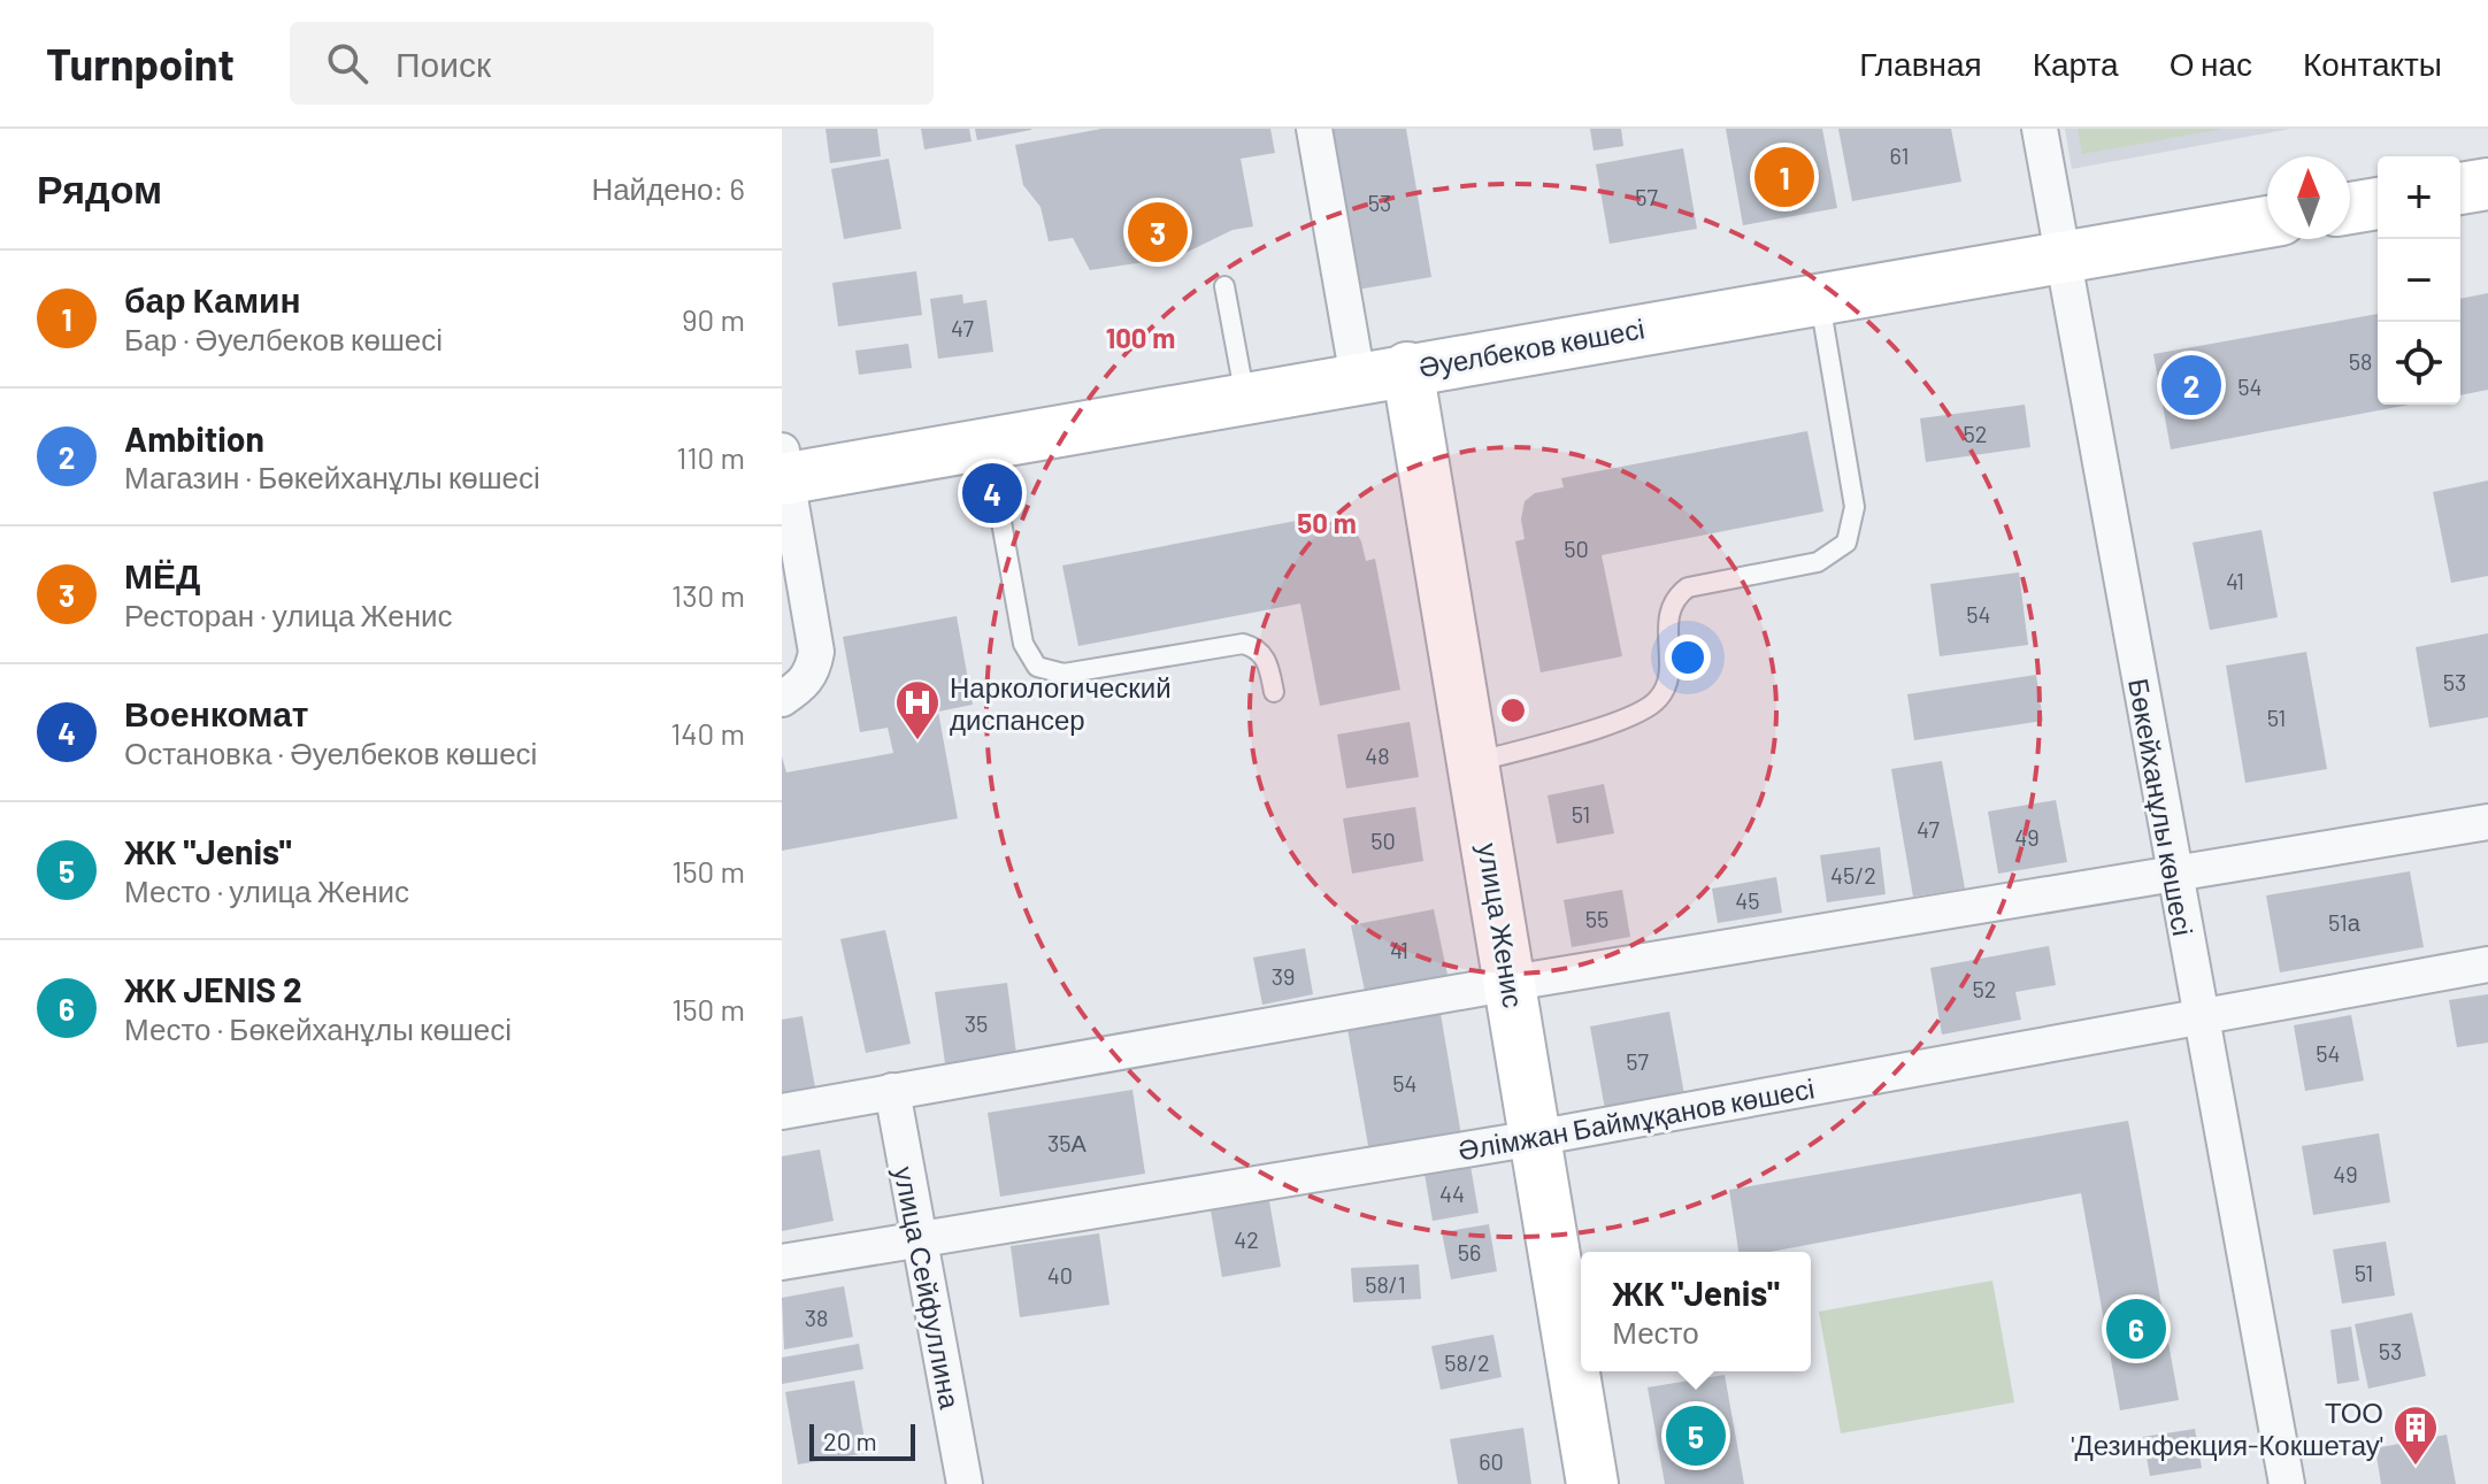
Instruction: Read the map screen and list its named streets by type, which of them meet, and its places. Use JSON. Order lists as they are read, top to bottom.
{
  "streets": {
    "street": [
      "Әуелбеков көшесі",
      "Бөкейханұлы көшесі",
      "улица Женис",
      "Әлімжан Баймұқанов көшесі",
      "улица Сейфуллина"
    ]
  },
  "crossings": [
    ["Әуелбеков көшесі", "Бөкейханұлы көшесі"],
    ["Әуелбеков көшесі", "улица Женис"],
    ["Бөкейханұлы көшесі", "Әлімжан Баймұқанов көшесі"],
    ["улица Женис", "Әлімжан Баймұқанов көшесі"],
    ["Әлімжан Баймұқанов көшесі", "улица Сейфуллина"]
  ],
  "places": {
    "hospital": ["Наркологический диспансер"],
    "building": ["ТОО 'Дезинфекция-Кокшетау'"]
  },
  "house_numbers": [
    "61",
    "57",
    "53",
    "47",
    "58",
    "54",
    "52",
    "50",
    "41",
    "54",
    "53",
    "51",
    "48",
    "51",
    "47",
    "49",
    "50",
    "45/2",
    "45",
    "55",
    "51а",
    "41",
    "39",
    "52",
    "35",
    "54",
    "57",
    "54",
    "35А",
    "49",
    "44",
    "42",
    "56",
    "51",
    "40",
    "58/1",
    "38",
    "53",
    "58/2",
    "60"
  ],
  "scale_bar": "20 m",
  "north": "top",
  "page": {
    "header": "Turnpoint",
    "search": "Поиск",
    "nav": [
      "Главная",
      "Карта",
      "О нас",
      "Контакты"
    ],
    "heading": ["Рядом", "Найдено: 6"],
    "pins": [
      "1",
      "3",
      "2",
      "4",
      "6",
      "5"
    ],
    "map_buttons": ["+", "−"],
    "list": [
      {
        "mark": "1",
        "name": "бар Камин",
        "note": "Бар · Әуелбеков көшесі",
        "value": "90 m"
      },
      {
        "mark": "2",
        "name": "Ambition",
        "note": "Магазин · Бөкейханұлы көшесі",
        "value": "110 m"
      },
      {
        "mark": "3",
        "name": "МЁД",
        "note": "Ресторан · улица Женис",
        "value": "130 m"
      },
      {
        "mark": "4",
        "name": "Военкомат",
        "note": "Остановка · Әуелбеков көшесі",
        "value": "140 m"
      },
      {
        "mark": "5",
        "name": "ЖК \"Jenis\"",
        "note": "Место · улица Женис",
        "value": "150 m"
      },
      {
        "mark": "6",
        "name": "ЖК JENIS 2",
        "note": "Место · Бөкейханұлы көшесі",
        "value": "150 m"
      }
    ],
    "popup": ["ЖК \"Jenis\"", "Место"],
    "scale": "20 m"
  },
  "rings": ["100 m", "50 m"]
}
